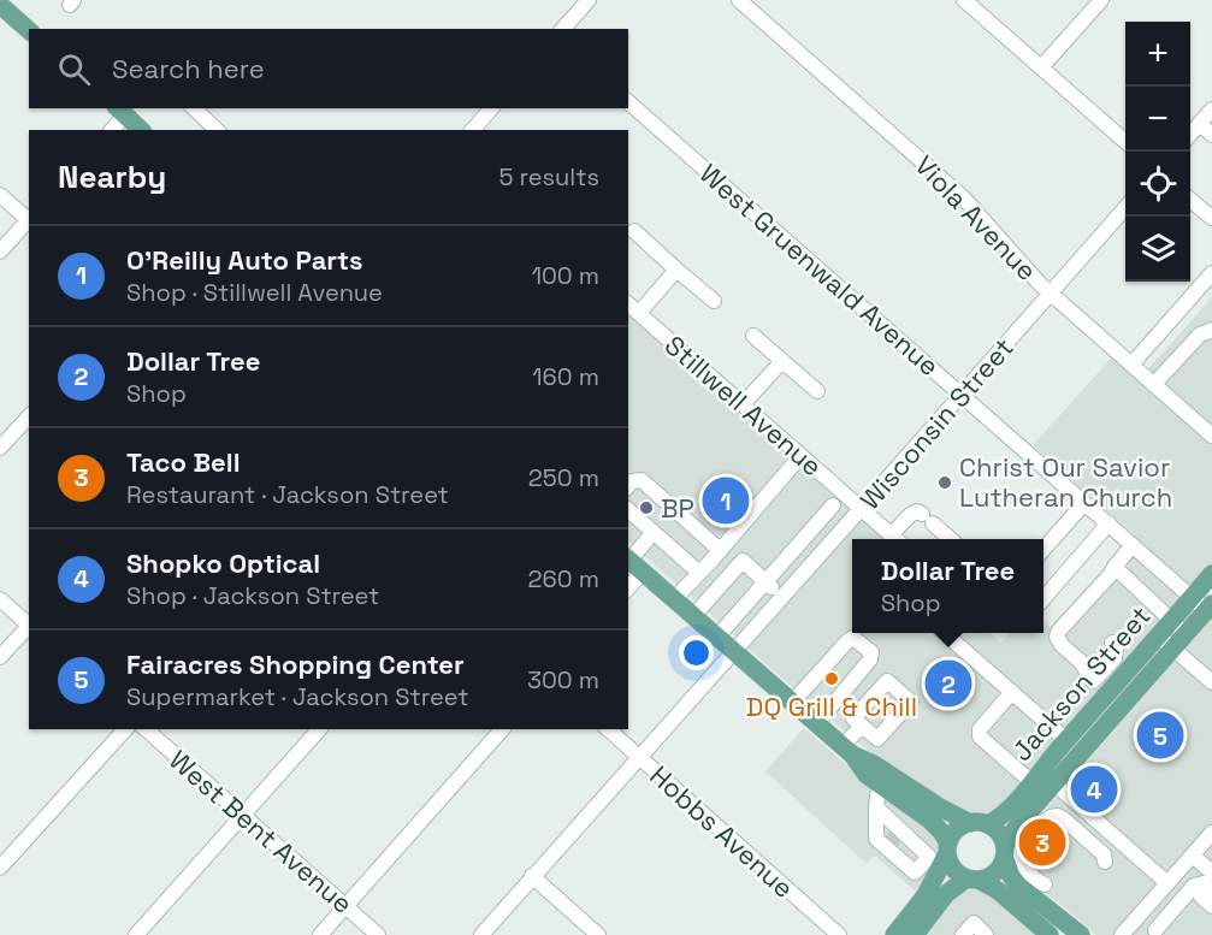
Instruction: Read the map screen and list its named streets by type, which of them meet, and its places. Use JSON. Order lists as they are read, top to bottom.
{
  "streets": {
    "main road": ["Jackson Street"],
    "street": [
      "Viola Avenue",
      "West Gruenwald Avenue",
      "Stillwell Avenue",
      "Wisconsin Street",
      "West Bent Avenue",
      "Hobbs Avenue"
    ]
  },
  "crossings": [
    ["Viola Avenue", "Wisconsin Street"],
    ["West Gruenwald Avenue", "Wisconsin Street"],
    ["West Gruenwald Avenue", "Jackson Street"],
    ["Stillwell Avenue", "Wisconsin Street"],
    ["Wisconsin Street", "Hobbs Avenue"]
  ],
  "places": ["Christ Our Savior Lutheran Church", "BP", "DQ Grill & Chill"],
  "page": {
    "map_buttons": ["+", "−"],
    "search": "Search here",
    "heading": ["Nearby", "5 results"],
    "list": [
      {
        "mark": "1",
        "name": "O'Reilly Auto Parts",
        "note": "Shop · Stillwell Avenue",
        "value": "100 m"
      },
      {
        "mark": "2",
        "name": "Dollar Tree",
        "note": "Shop",
        "value": "160 m"
      },
      {
        "mark": "3",
        "name": "Taco Bell",
        "note": "Restaurant · Jackson Street",
        "value": "250 m"
      },
      {
        "mark": "4",
        "name": "Shopko Optical",
        "note": "Shop · Jackson Street",
        "value": "260 m"
      },
      {
        "mark": "5",
        "name": "Fairacres Shopping Center",
        "note": "Supermarket · Jackson Street",
        "value": "300 m"
      }
    ],
    "pins": [
      "1",
      "2",
      "5",
      "4",
      "3"
    ],
    "popup": ["Dollar Tree", "Shop"]
  }
}
